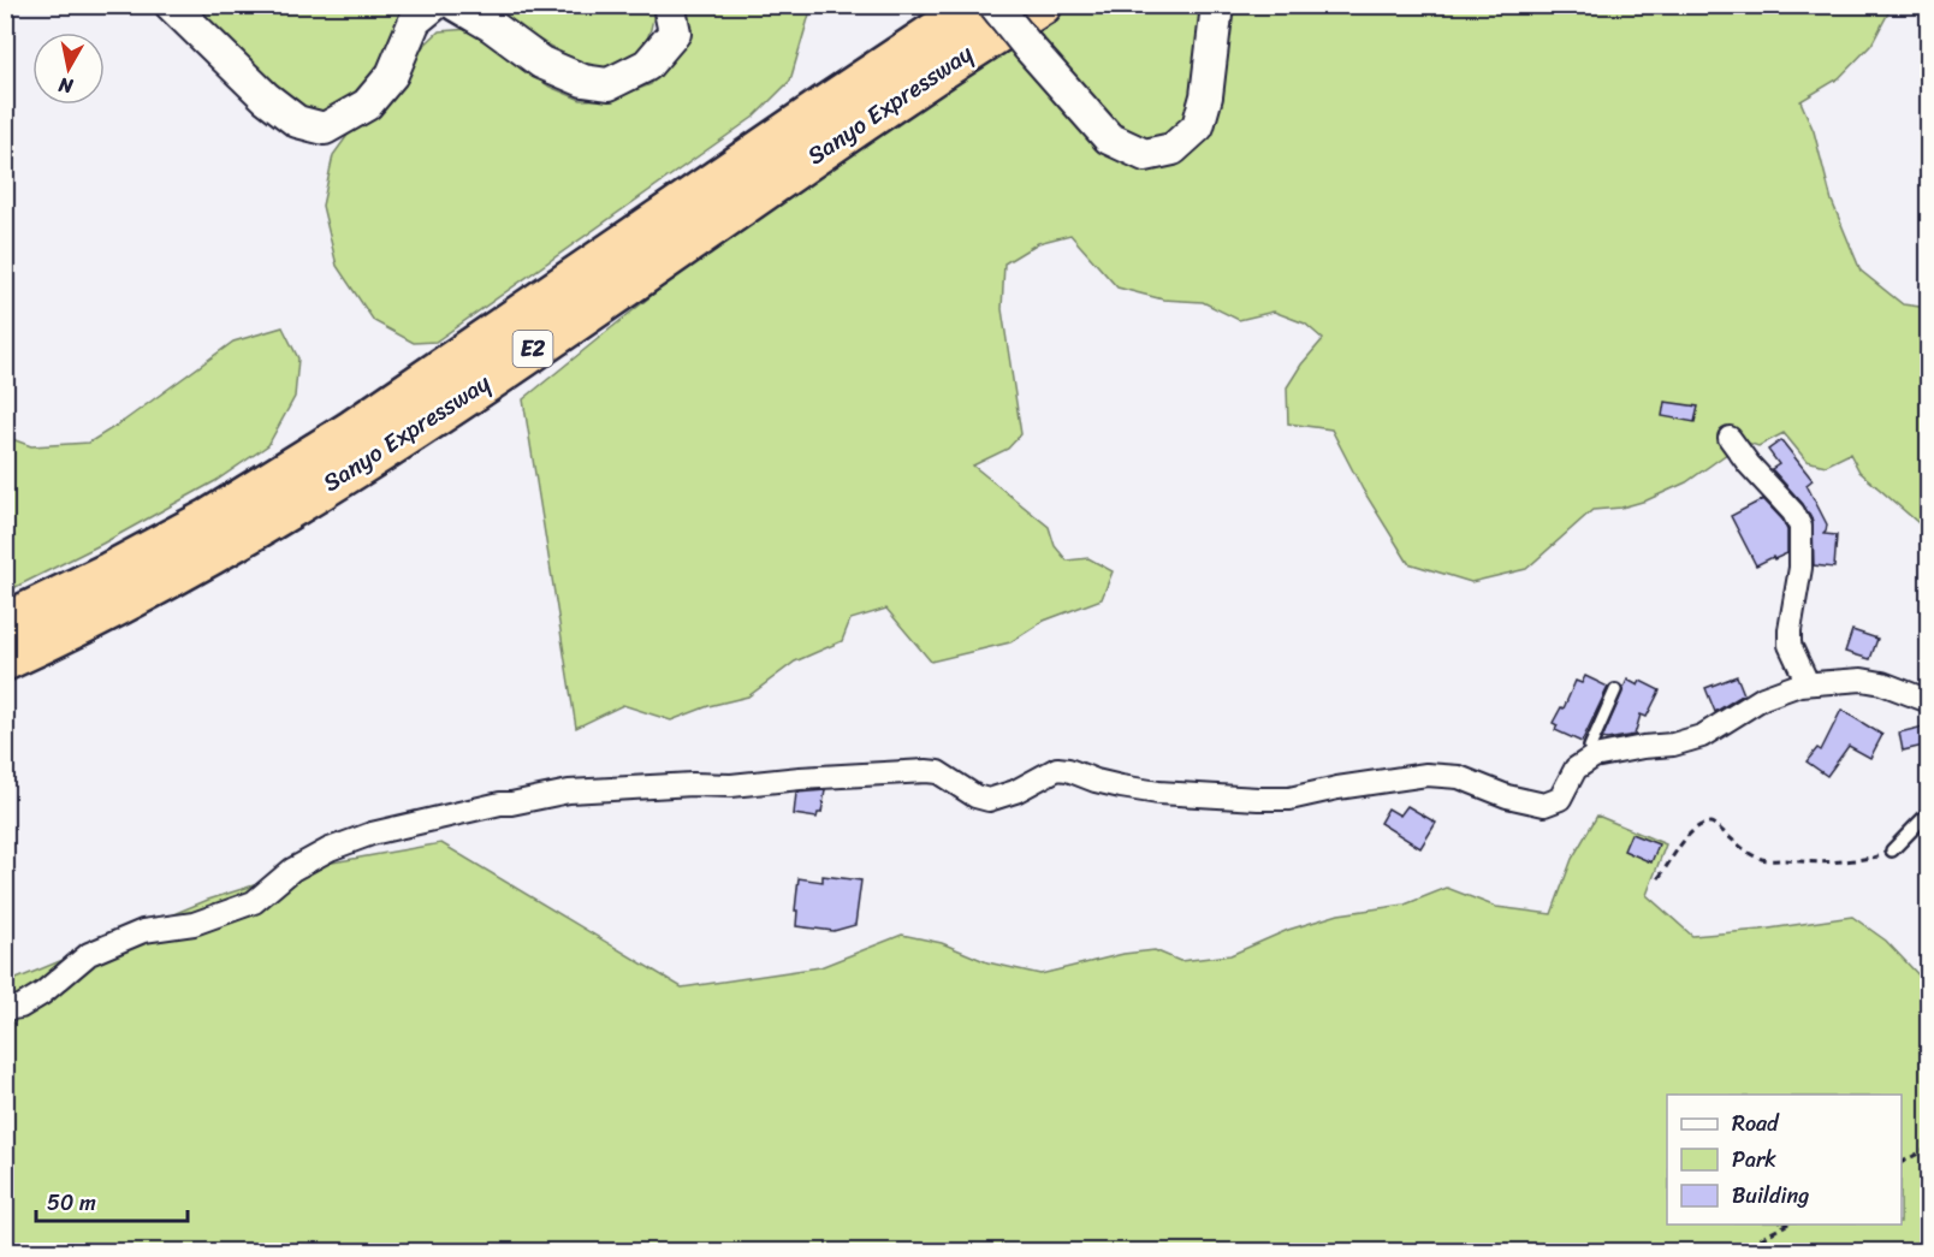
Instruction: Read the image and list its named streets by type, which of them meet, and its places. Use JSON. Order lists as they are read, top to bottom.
{
  "streets": {
    "highway": ["Sanyo Expressway", "E2"]
  },
  "legend": ["Road", "Park", "Building"],
  "scale_bar": "50 m",
  "north": "bottom"
}
